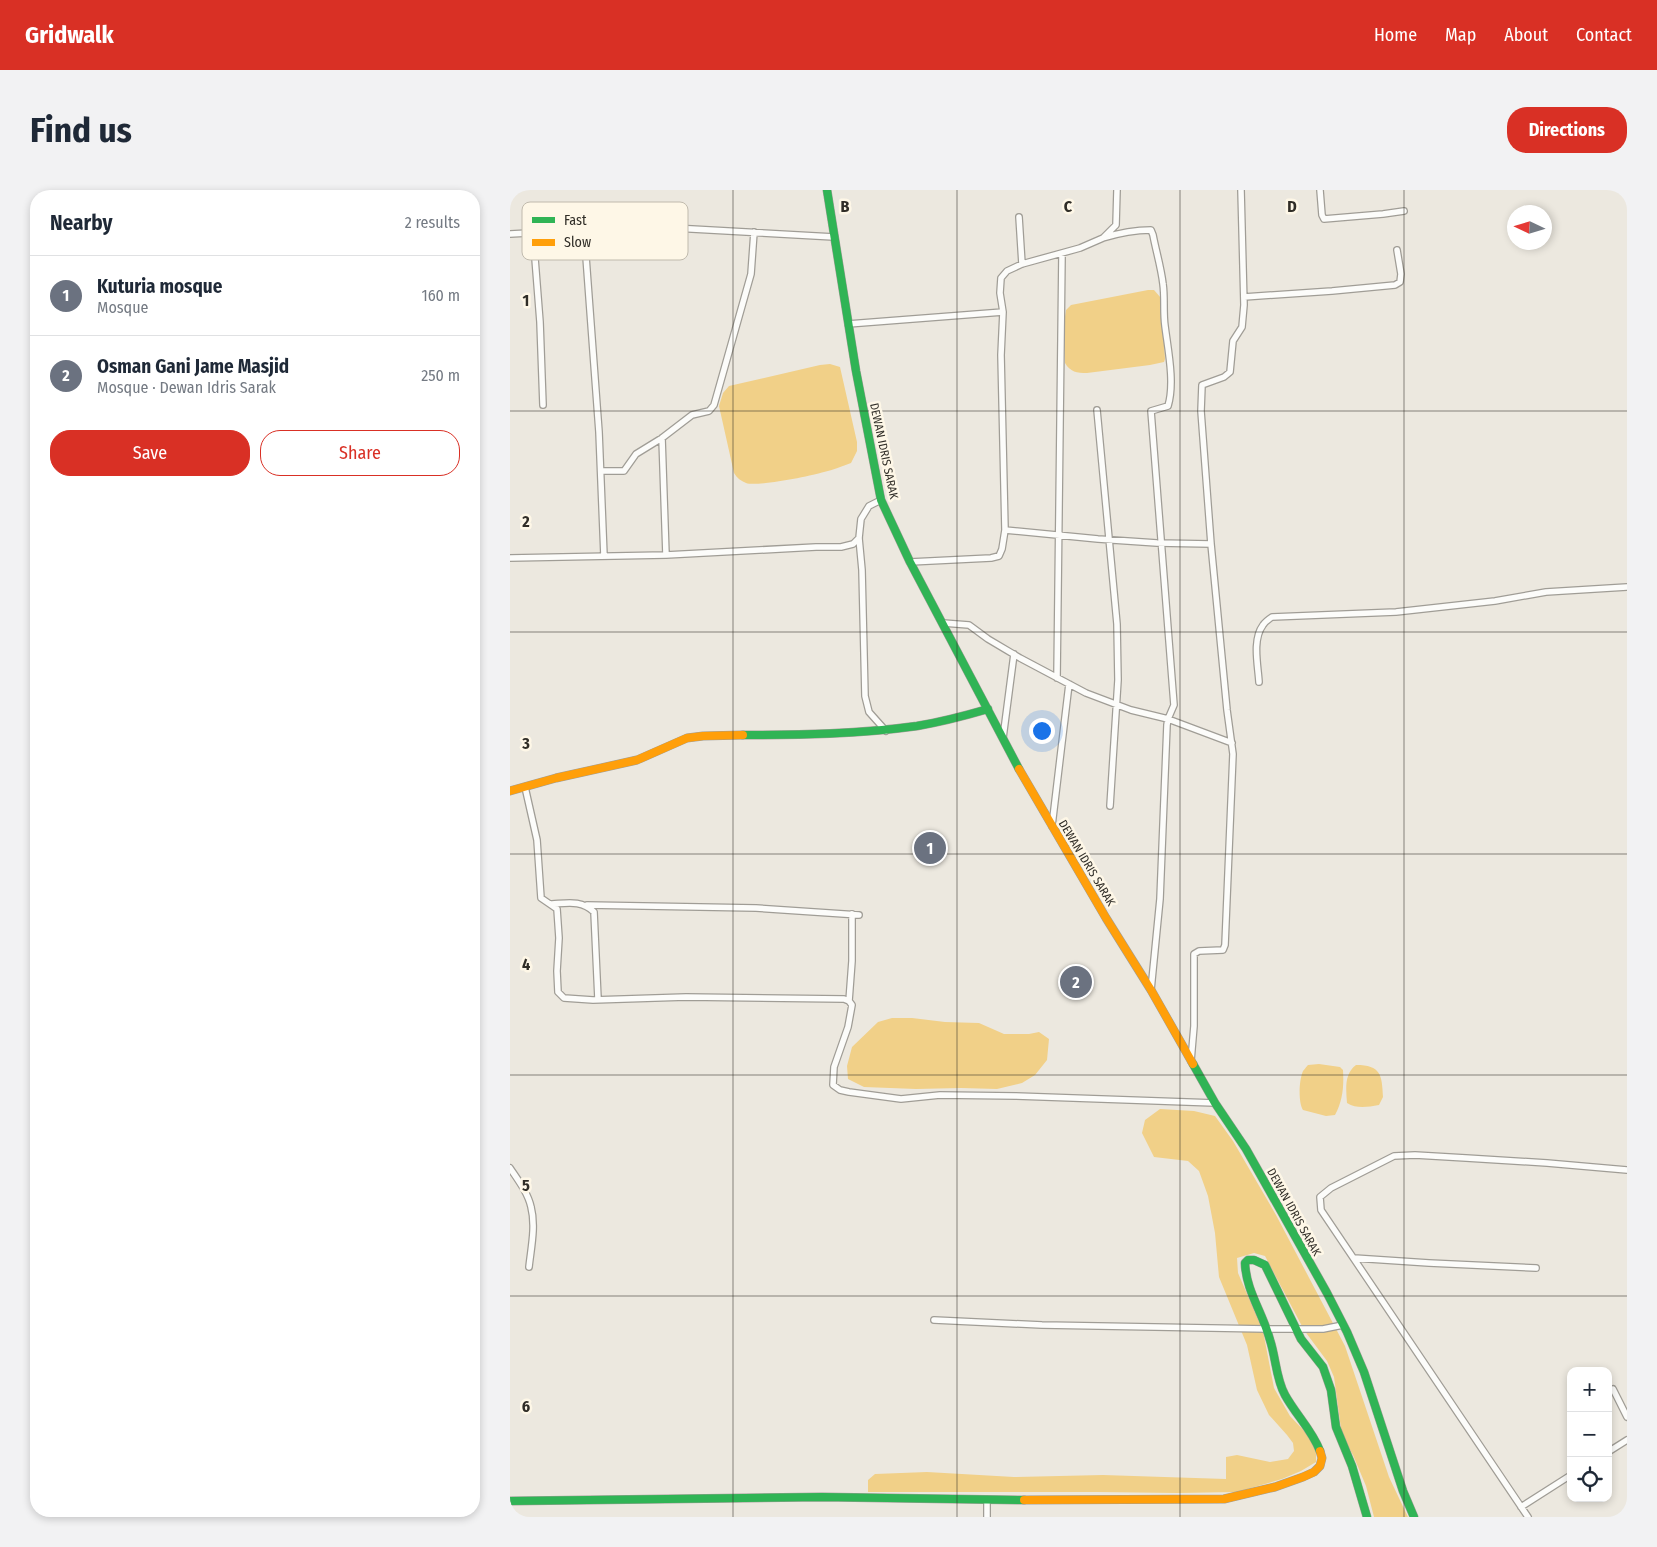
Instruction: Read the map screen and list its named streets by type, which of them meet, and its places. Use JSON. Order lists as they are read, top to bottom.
{
  "streets": {
    "street": ["DEWAN IDRIS SARAK"]
  },
  "legend": ["Fast", "Slow"],
  "north": "left",
  "page": {
    "header": "Gridwalk",
    "nav": [
      "Home",
      "Map",
      "About",
      "Contact"
    ],
    "buttons": [
      "Directions",
      ["Save", "Share"]
    ],
    "title": "Find us",
    "heading": ["Nearby", "2 results"],
    "list": [
      {
        "mark": "1",
        "name": "Kuturia mosque",
        "note": "Mosque",
        "value": "160 m"
      },
      {
        "mark": "2",
        "name": "Osman Gani Jame Masjid",
        "note": "Mosque · Dewan Idris Sarak",
        "value": "250 m"
      }
    ],
    "pins": ["1", "2"],
    "map_buttons": ["+", "−"]
  },
  "grid": {
    "columns": ["B", "C", "D"],
    "rows": [
      "1",
      "2",
      "3",
      "4",
      "5",
      "6"
    ]
  }
}
